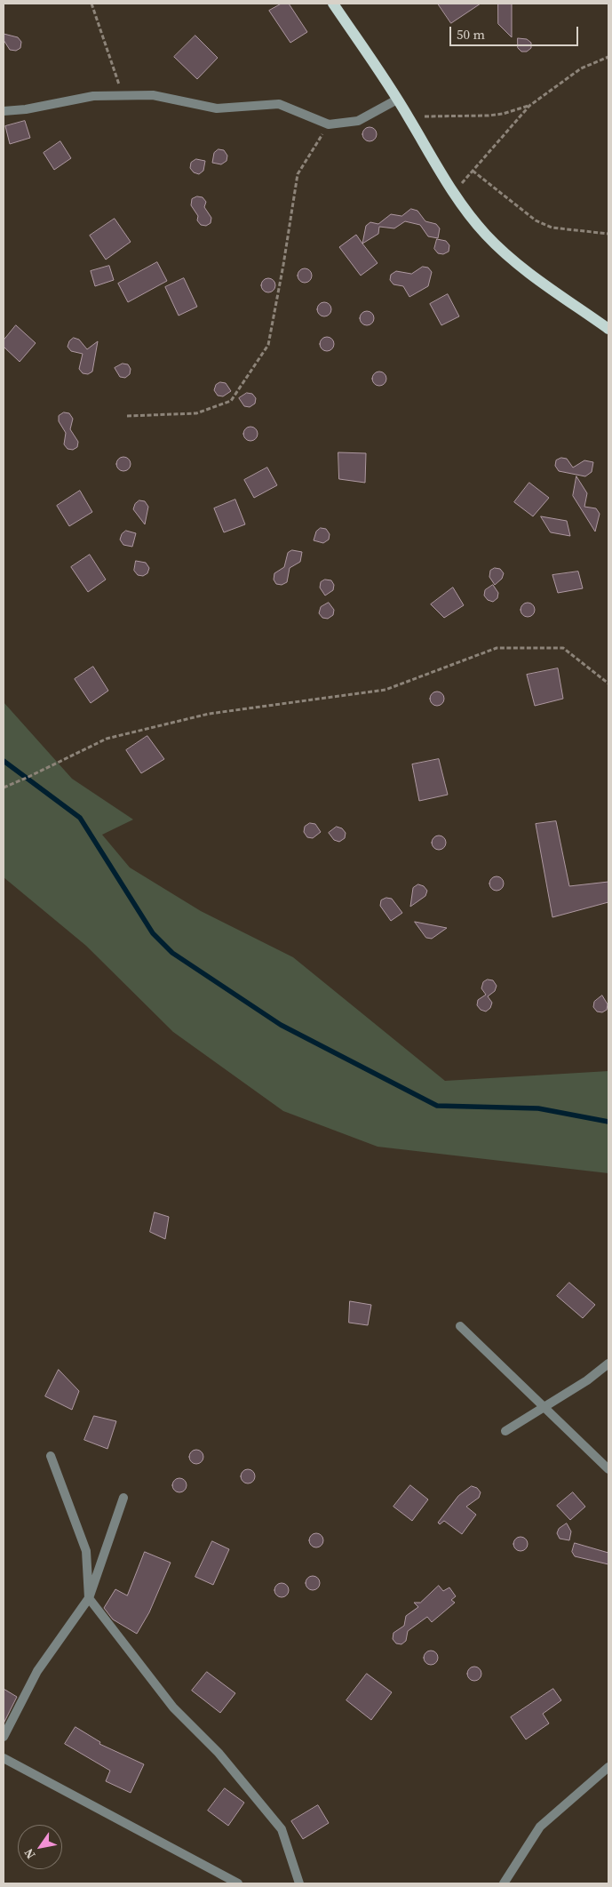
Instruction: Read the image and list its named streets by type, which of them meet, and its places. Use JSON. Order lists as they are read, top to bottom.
{
  "scale_bar": "50 m",
  "north": "bottom left"
}
